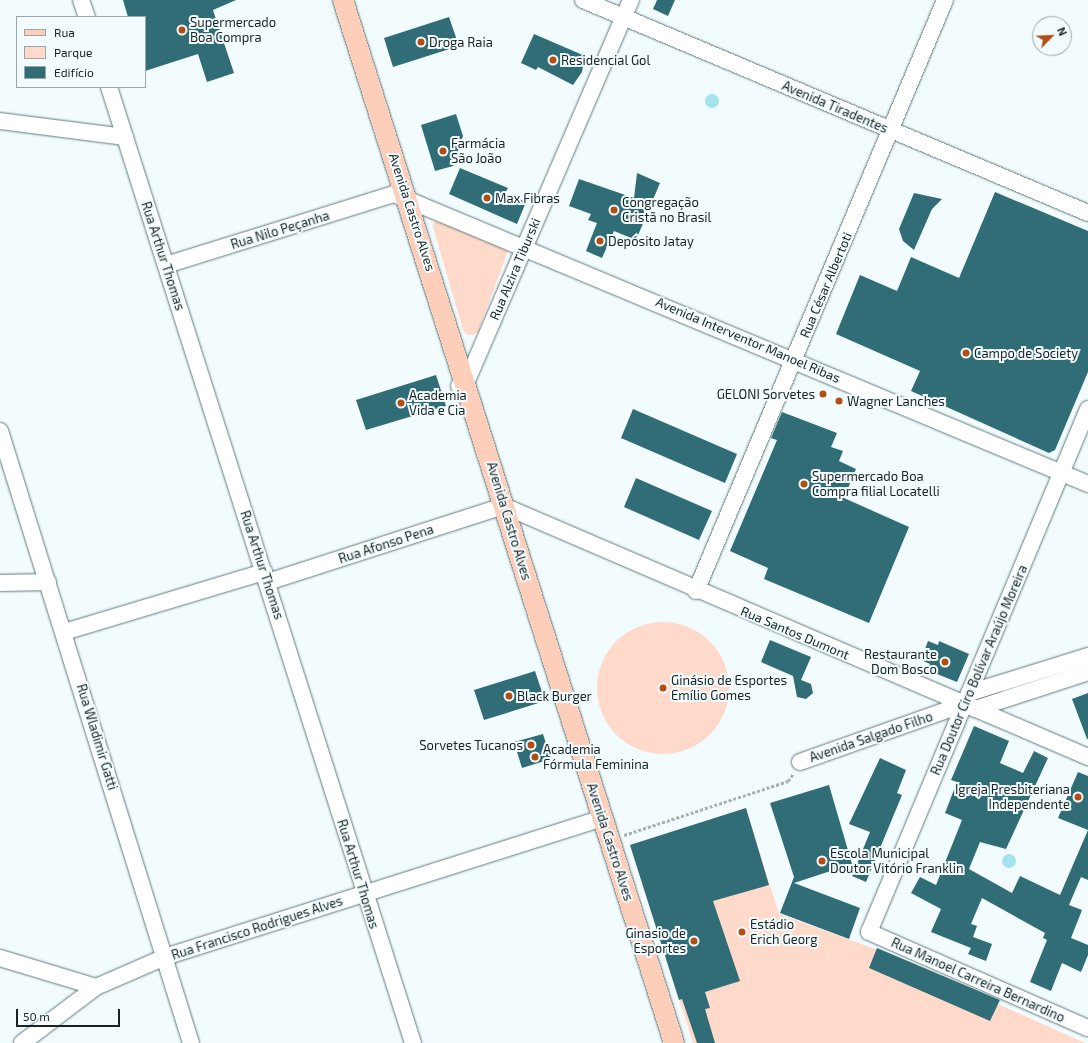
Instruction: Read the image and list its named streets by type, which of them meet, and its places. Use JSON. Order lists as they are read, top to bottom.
{
  "streets": {
    "main road": ["Avenida Castro Alves"],
    "street": [
      "Avenida Tiradentes",
      "Rua Nilo Peçanha",
      "Rua Arthur Thomas",
      "Rua Alzira Tiburski",
      "Rua César Albertoti",
      "Avenida Interventor Manoel Ribas",
      "Rua Afonso Pena",
      "Rua Santos Dumont",
      "Rua Doutor Ciro Bolívar Araújo Moreira",
      "Rua Wladimir Gatti",
      "Avenida Salgado Filho",
      "Rua Francisco Rodrigues Alves",
      "Rua Manoel Carreira Bernardino"
    ]
  },
  "crossings": [
    ["Avenida Tiradentes", "Rua Alzira Tiburski"],
    ["Avenida Tiradentes", "Rua César Albertoti"],
    ["Avenida Castro Alves", "Rua Nilo Peçanha"],
    ["Avenida Castro Alves", "Rua Alzira Tiburski"],
    ["Avenida Castro Alves", "Avenida Interventor Manoel Ribas"],
    ["Avenida Castro Alves", "Rua Afonso Pena"],
    ["Avenida Castro Alves", "Rua Santos Dumont"],
    ["Avenida Castro Alves", "Rua Francisco Rodrigues Alves"],
    ["Rua Nilo Peçanha", "Rua Arthur Thomas"],
    ["Rua Nilo Peçanha", "Avenida Interventor Manoel Ribas"],
    ["Rua Arthur Thomas", "Rua Afonso Pena"],
    ["Rua Arthur Thomas", "Rua Francisco Rodrigues Alves"],
    ["Rua Alzira Tiburski", "Avenida Interventor Manoel Ribas"],
    ["Rua César Albertoti", "Avenida Interventor Manoel Ribas"],
    ["Rua César Albertoti", "Rua Santos Dumont"],
    ["Avenida Interventor Manoel Ribas", "Rua Doutor Ciro Bolívar Araújo Moreira"],
    ["Rua Afonso Pena", "Rua Santos Dumont"],
    ["Rua Afonso Pena", "Rua Wladimir Gatti"],
    ["Rua Santos Dumont", "Rua Doutor Ciro Bolívar Araújo Moreira"],
    ["Rua Santos Dumont", "Avenida Salgado Filho"],
    ["Rua Doutor Ciro Bolívar Araújo Moreira", "Avenida Salgado Filho"],
    ["Rua Doutor Ciro Bolívar Araújo Moreira", "Rua Manoel Carreira Bernardino"],
    ["Rua Wladimir Gatti", "Rua Francisco Rodrigues Alves"]
  ],
  "places": [
    "Supermercado Boa Compra",
    "Droga Raia",
    "Residencial Gol",
    "Farmácia São João",
    "Max Fibras",
    "Congregação Cristã no Brasil",
    "Depósito Jatay",
    "Campo de Society",
    "GELONI Sorvetes",
    "Wagner Lanches",
    "Academia Vida e Cia",
    "Supermercado Boa Compra filial Locatelli",
    "Restaurante Dom Bosco",
    "Ginásio de Esportes Emílio Gomes",
    "Black Burger",
    "Sorvetes Tucanos",
    "Academia Fórmula Feminina",
    "Igreja Presbiteriana Independente",
    "Escola Municipal Doutor Vitório Franklin",
    "Estádio Erich Georg",
    "Ginasio de Esportes"
  ],
  "legend": ["Rua", "Parque", "Edifício"],
  "scale_bar": "50 m",
  "north": "top right"
}
